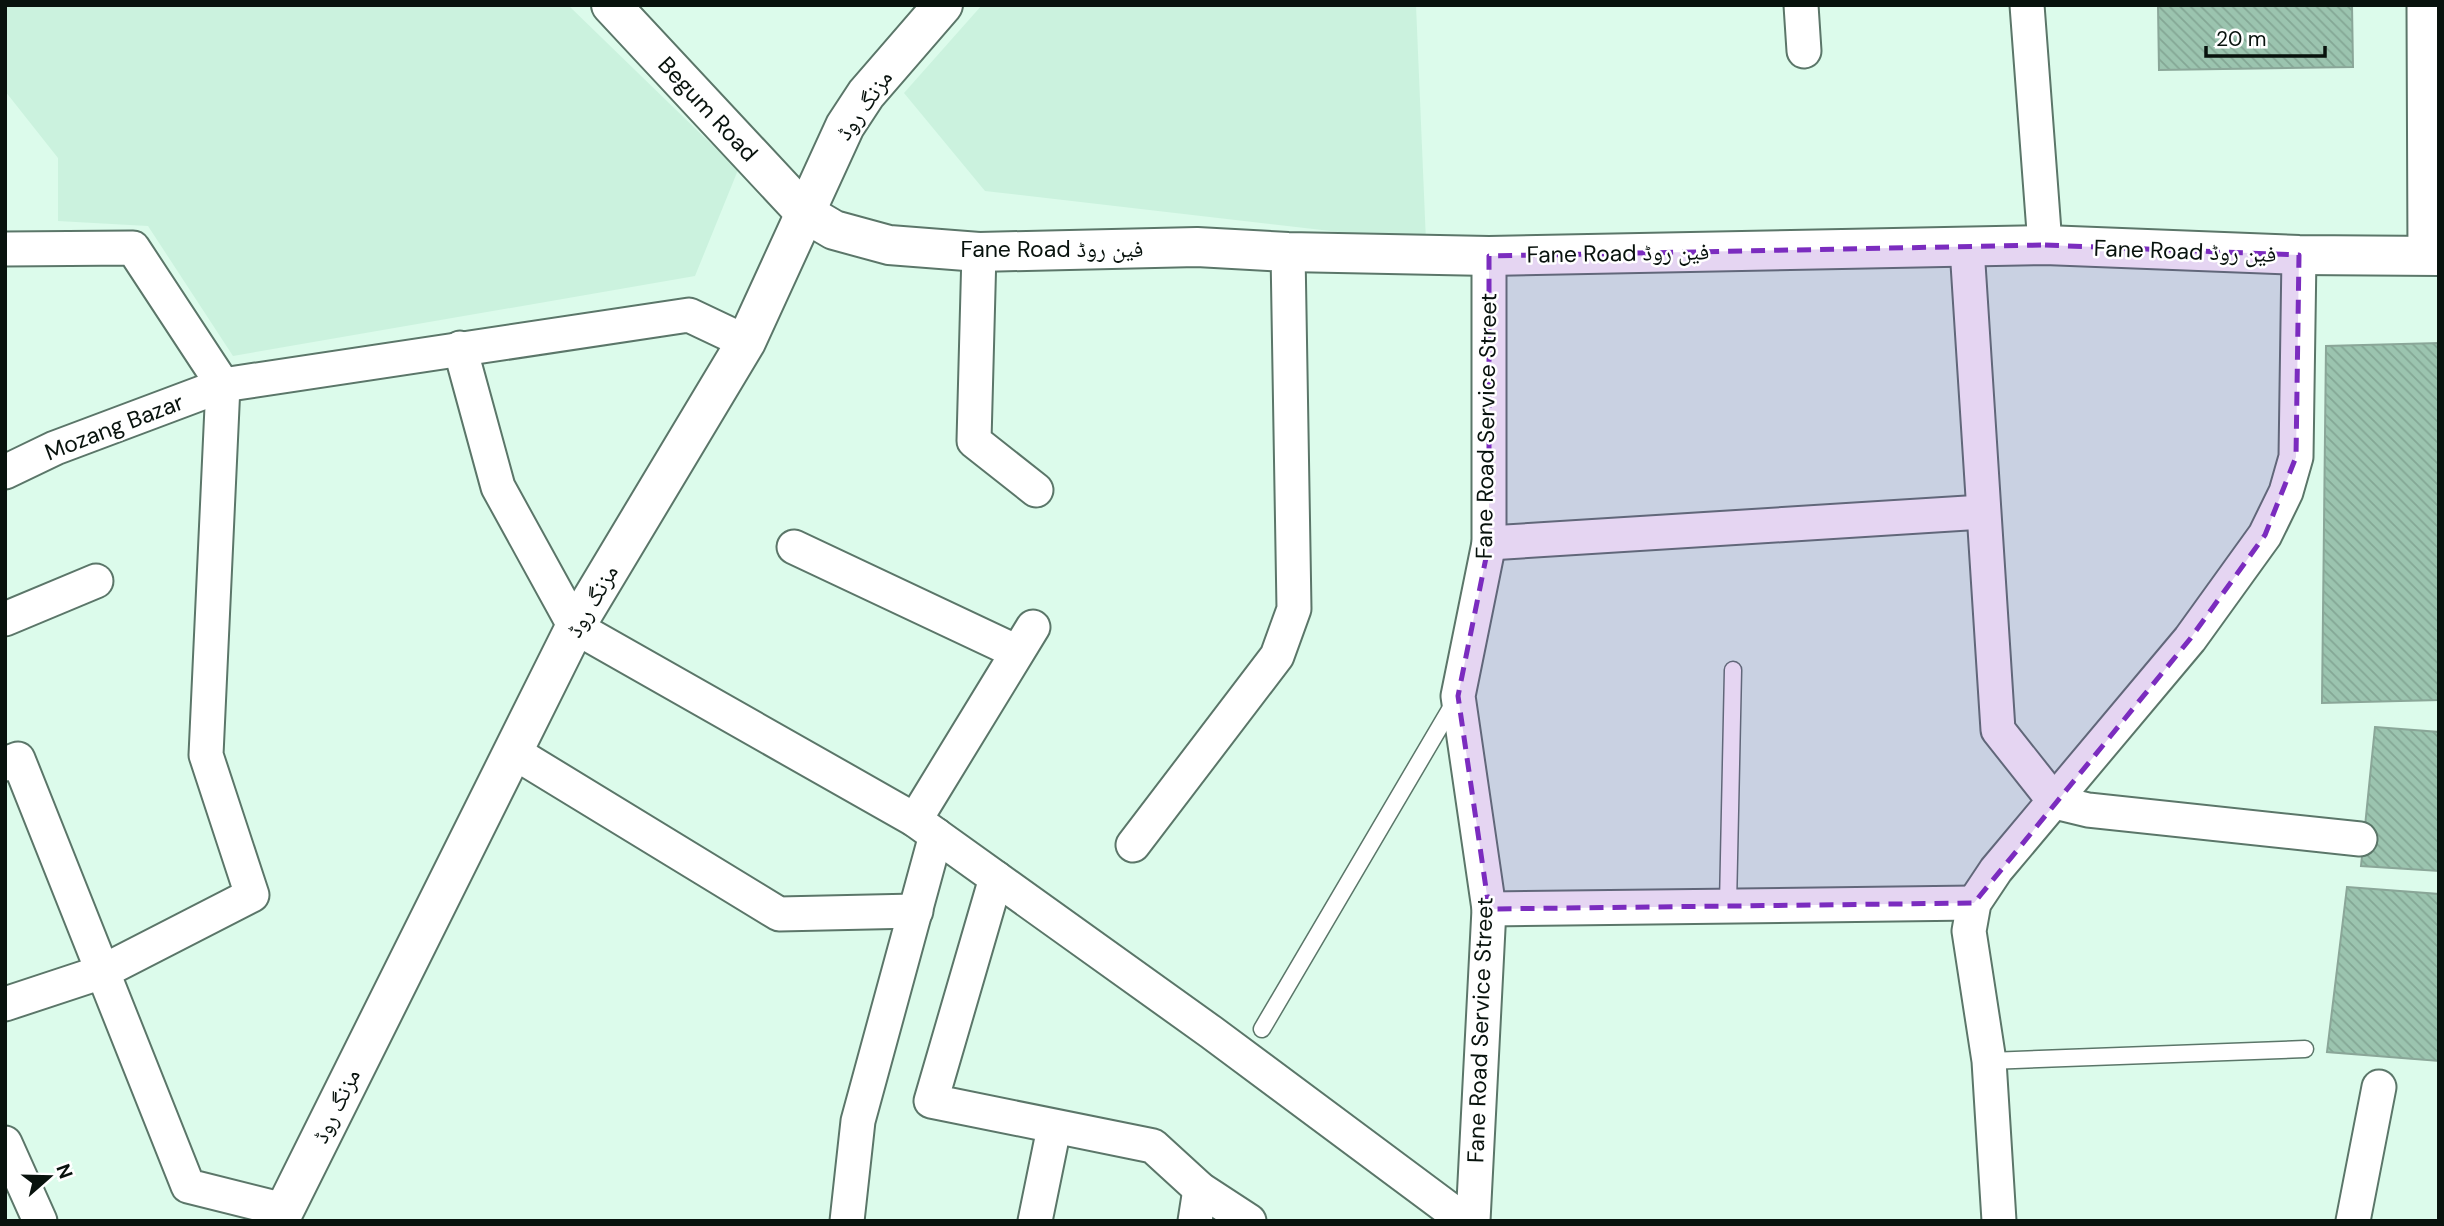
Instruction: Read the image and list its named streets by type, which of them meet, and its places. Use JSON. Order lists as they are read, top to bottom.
{
  "streets": {
    "main road": ["مزنگ روڈ", "Begum Road", "Fane Road فین روڈ"],
    "street": ["Fane Road Service Street", "Mozang Bazar"]
  },
  "crossings": [
    ["مزنگ روڈ", "Begum Road"],
    ["مزنگ روڈ", "Fane Road فین روڈ"],
    ["مزنگ روڈ", "Mozang Bazar"],
    ["Begum Road", "Fane Road فین روڈ"],
    ["Fane Road فین روڈ", "Fane Road Service Street"]
  ],
  "scale_bar": "20 m",
  "north": "right"
}
